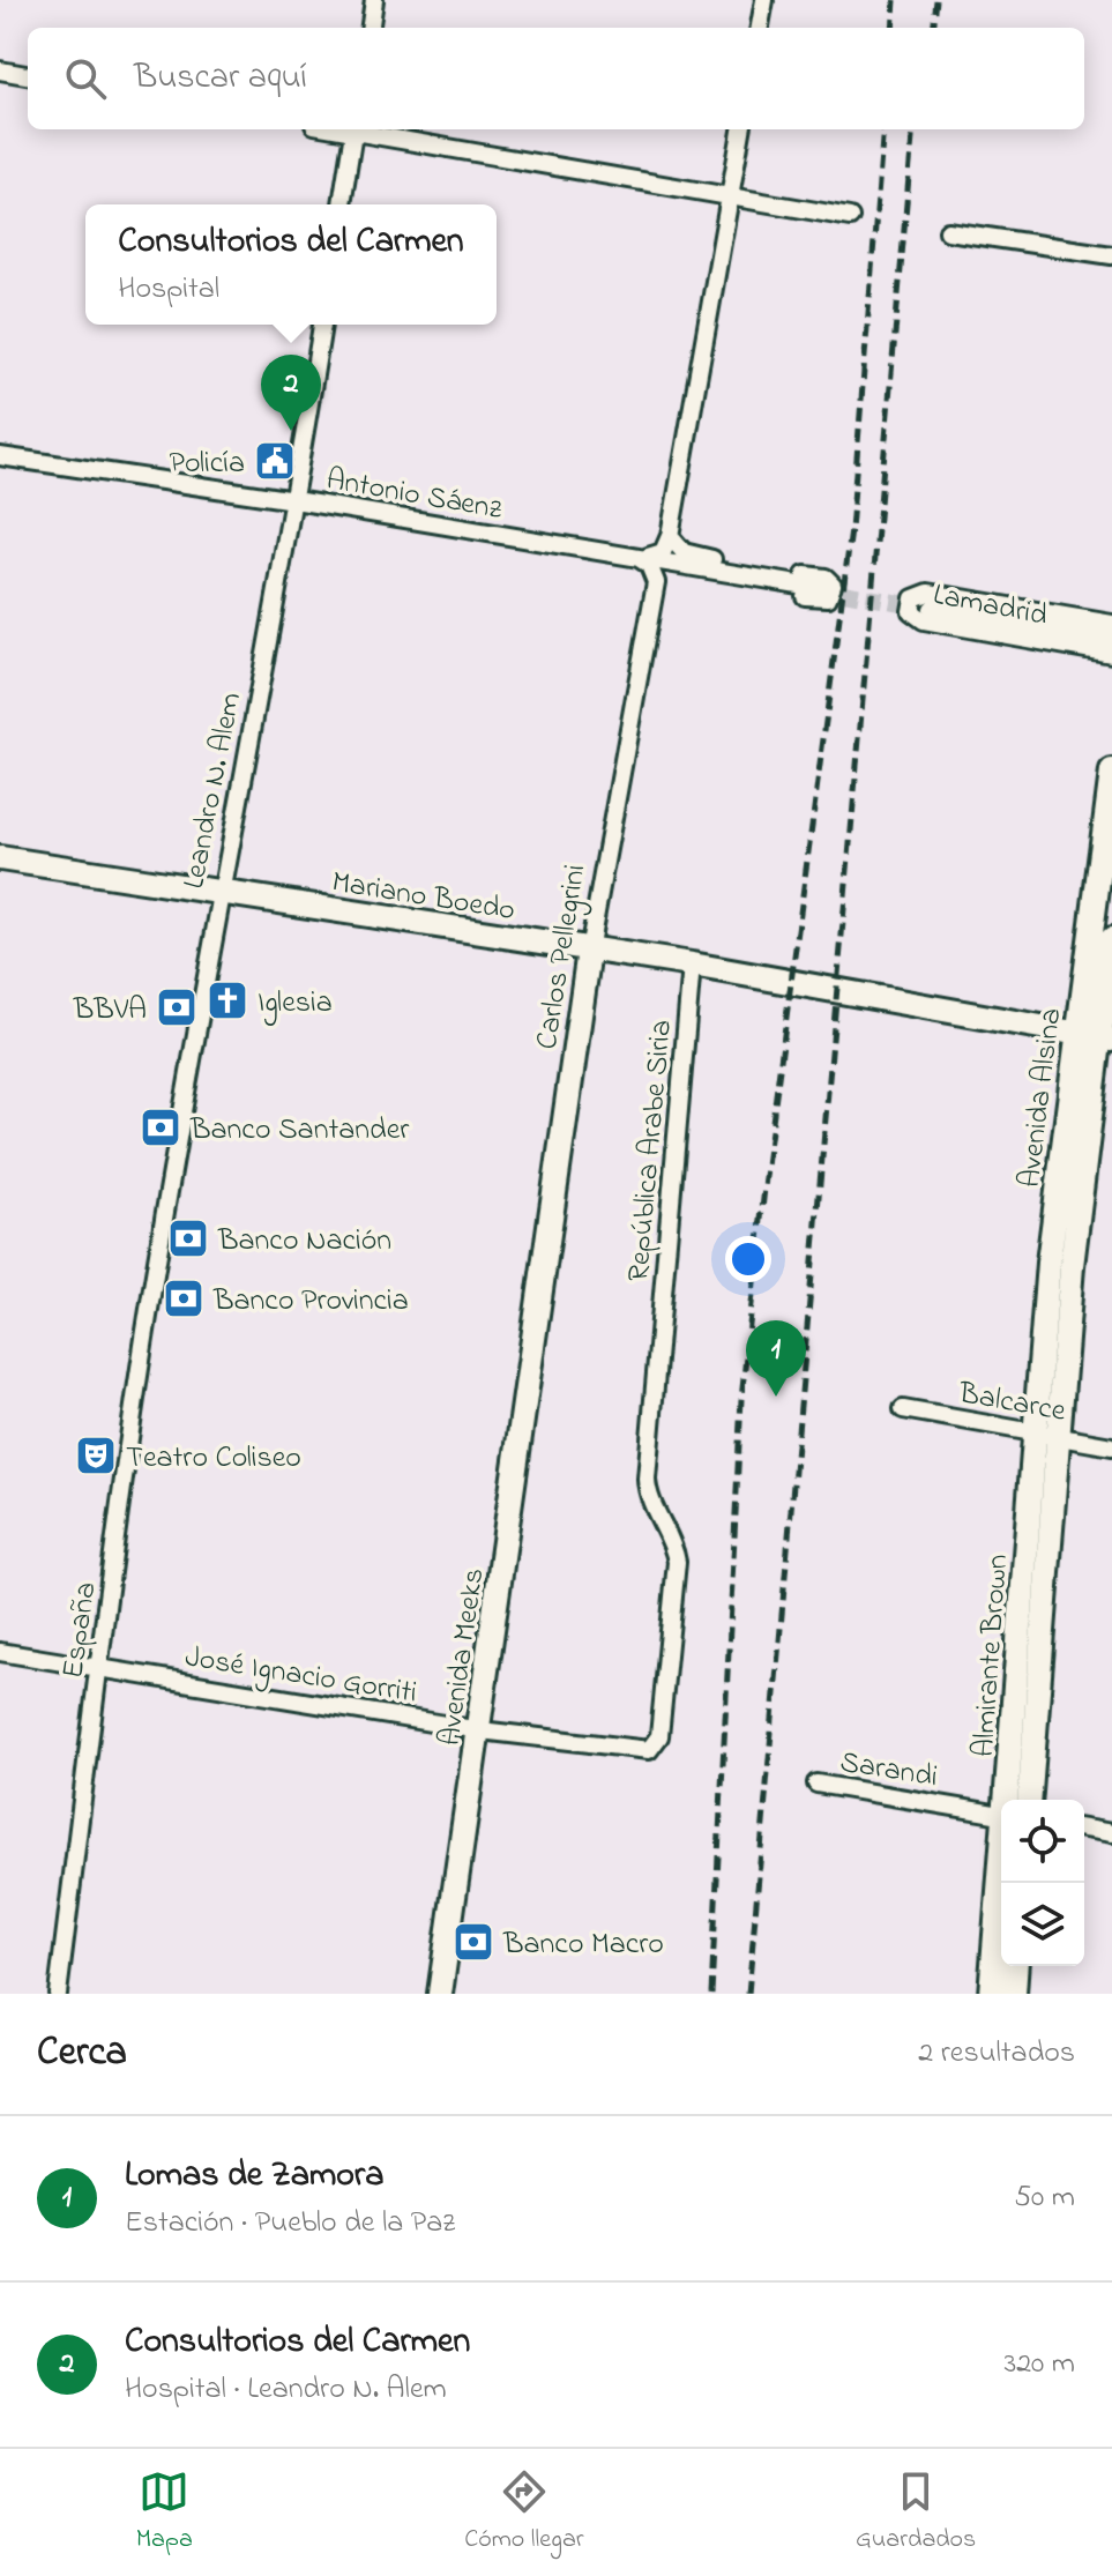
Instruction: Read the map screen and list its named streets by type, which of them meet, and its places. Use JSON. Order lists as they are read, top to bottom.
{
  "streets": {
    "street": [
      "Antonio Sáenz",
      "Lamadrid",
      "Leandro N. Alem",
      "Mariano Boedo",
      "Carlos Pellegrini",
      "Avenida Alsina",
      "República Arabe Siria",
      "Balcarce",
      "España",
      "Almirante Brown",
      "Avenida Meeks",
      "José Ignacio Gorriti",
      "Sarandi"
    ]
  },
  "crossings": [
    ["Antonio Sáenz", "Leandro N. Alem"],
    ["Leandro N. Alem", "Mariano Boedo"],
    ["Leandro N. Alem", "España"],
    ["Mariano Boedo", "Carlos Pellegrini"],
    ["Mariano Boedo", "Avenida Alsina"],
    ["Mariano Boedo", "República Arabe Siria"],
    ["Carlos Pellegrini", "Avenida Meeks"],
    ["Avenida Alsina", "Balcarce"],
    ["Avenida Alsina", "Almirante Brown"],
    ["República Arabe Siria", "José Ignacio Gorriti"],
    ["Balcarce", "Almirante Brown"],
    ["España", "José Ignacio Gorriti"],
    ["Avenida Meeks", "José Ignacio Gorriti"]
  ],
  "places": {
    "public building": ["Policía"],
    "church": ["Iglesia"],
    "bank": [
      "BBVA",
      "Banco Santander",
      "Banco Nación",
      "Banco Provincia",
      "Banco Macro"
    ],
    "theatre": ["Teatro Coliseo"]
  },
  "page": {
    "search": "Buscar aquí",
    "popup": ["Consultorios del Carmen", "Hospital"],
    "pins": ["2", "1"],
    "heading": ["Cerca", "2 resultados"],
    "list": [
      {
        "mark": "1",
        "name": "Lomas de Zamora",
        "note": "Estación · Pueblo de la Paz",
        "value": "50 m"
      },
      {
        "mark": "2",
        "name": "Consultorios del Carmen",
        "note": "Hospital · Leandro N. Alem",
        "value": "320 m"
      }
    ],
    "nav": ["Mapa", "Cómo llegar", "Guardados"]
  }
}
